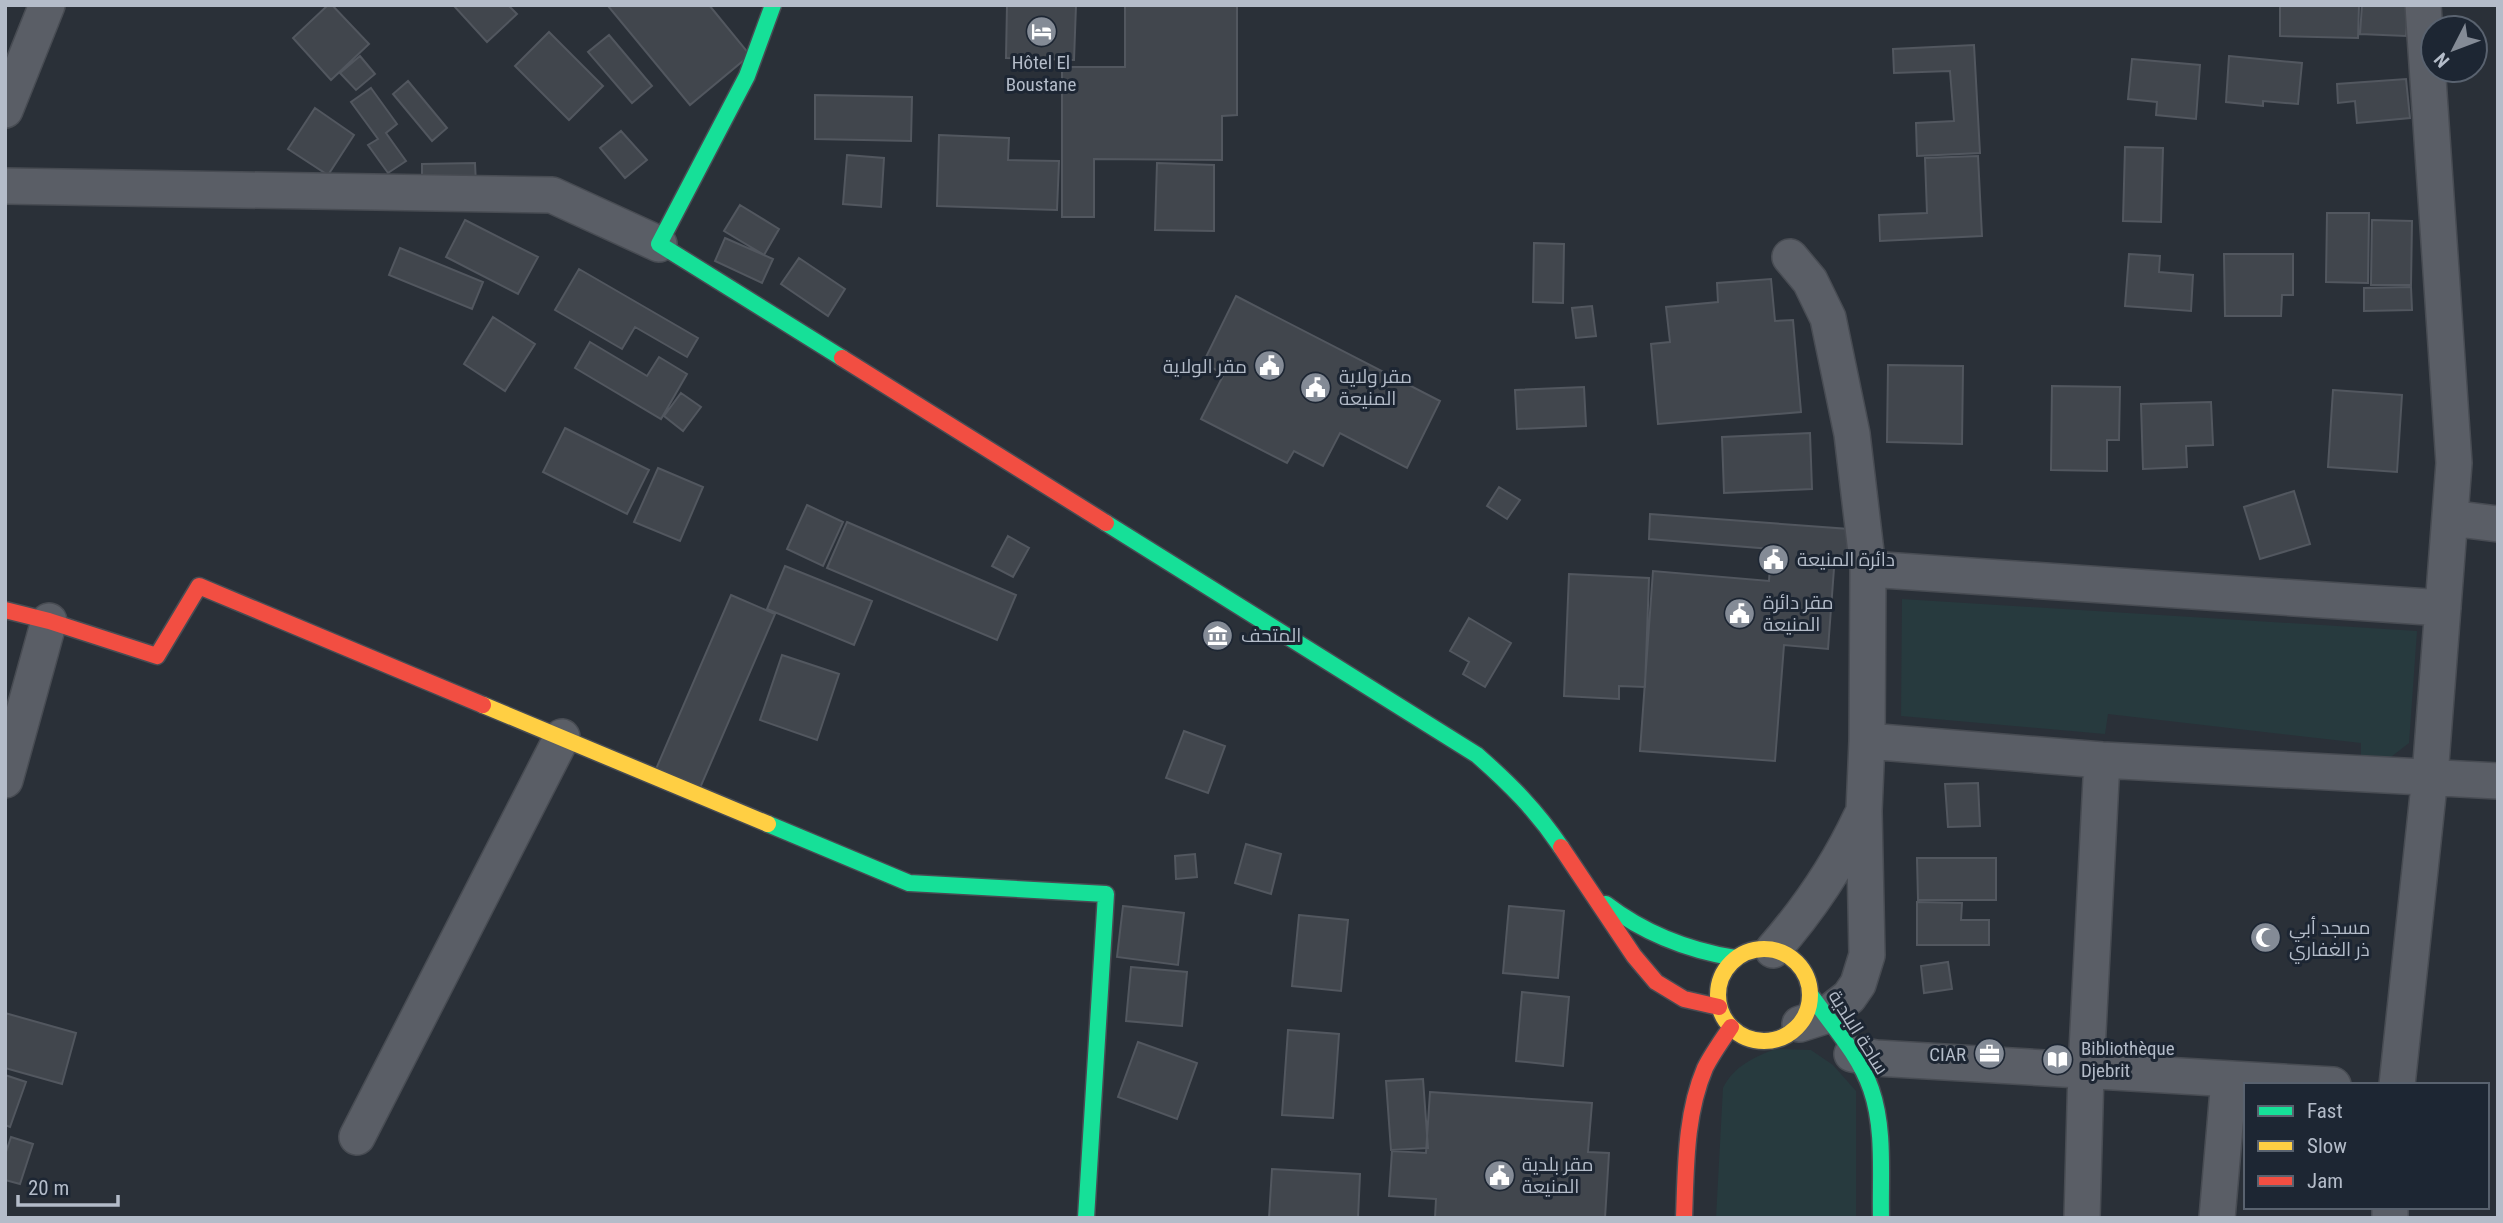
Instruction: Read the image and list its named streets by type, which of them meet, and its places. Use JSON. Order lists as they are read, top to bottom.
{
  "streets": {
    "street": ["ساحة البلدية"]
  },
  "places": {
    "hotel": ["Hôtel El Boustane"],
    "public building": [
      "مقر الولاية",
      "مقر ولاية المنيعة",
      "دائرة المنيعة",
      "مقر دائرة المنيعة",
      "مقر بلدية المنيعة"
    ],
    "museum": ["المتحف"],
    "mosque": ["مسجد أبي ذر الغفاري"],
    "office": ["CIAR"],
    "library": ["Bibliothèque Djebrit"]
  },
  "legend": ["Fast", "Slow", "Jam"],
  "scale_bar": "20 m",
  "north": "bottom left"
}
